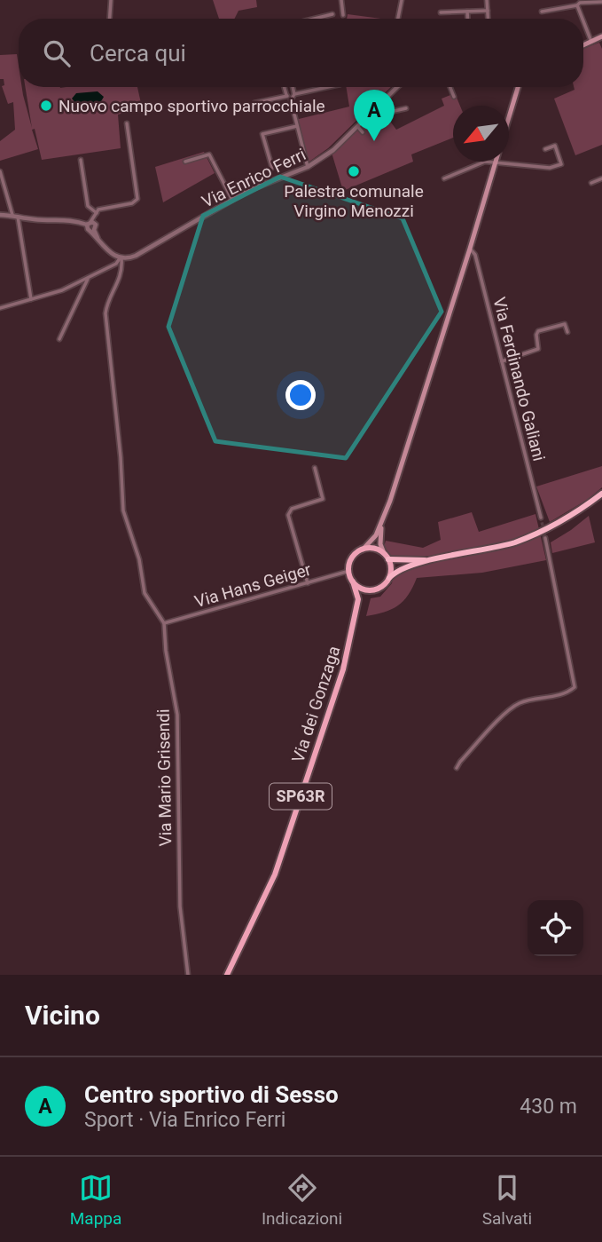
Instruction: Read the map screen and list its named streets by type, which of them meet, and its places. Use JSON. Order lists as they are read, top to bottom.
{
  "streets": {
    "highway": ["SP63R"],
    "main road": ["Via dei Gonzaga"],
    "street": [
      "Via Enrico Ferri",
      "Via Ferdinando Galiani",
      "Via Hans Geiger",
      "Via Mario Grisendi"
    ]
  },
  "crossings": [
    ["Via Enrico Ferri", "Via Mario Grisendi"],
    ["Via Hans Geiger", "Via Mario Grisendi"],
    ["Via Hans Geiger", "SP63R"],
    ["Via dei Gonzaga", "SP63R"]
  ],
  "places": ["Nuovo campo sportivo parrocchiale", "Palestra comunale Virgino Menozzi"],
  "north": "bottom left",
  "page": {
    "search": "Cerca qui",
    "pins": "A",
    "heading": "Vicino",
    "list": [
      {
        "mark": "A",
        "name": "Centro sportivo di Sesso",
        "note": "Sport · Via Enrico Ferri",
        "value": "430 m"
      }
    ],
    "nav": ["Mappa", "Indicazioni", "Salvati"]
  }
}
